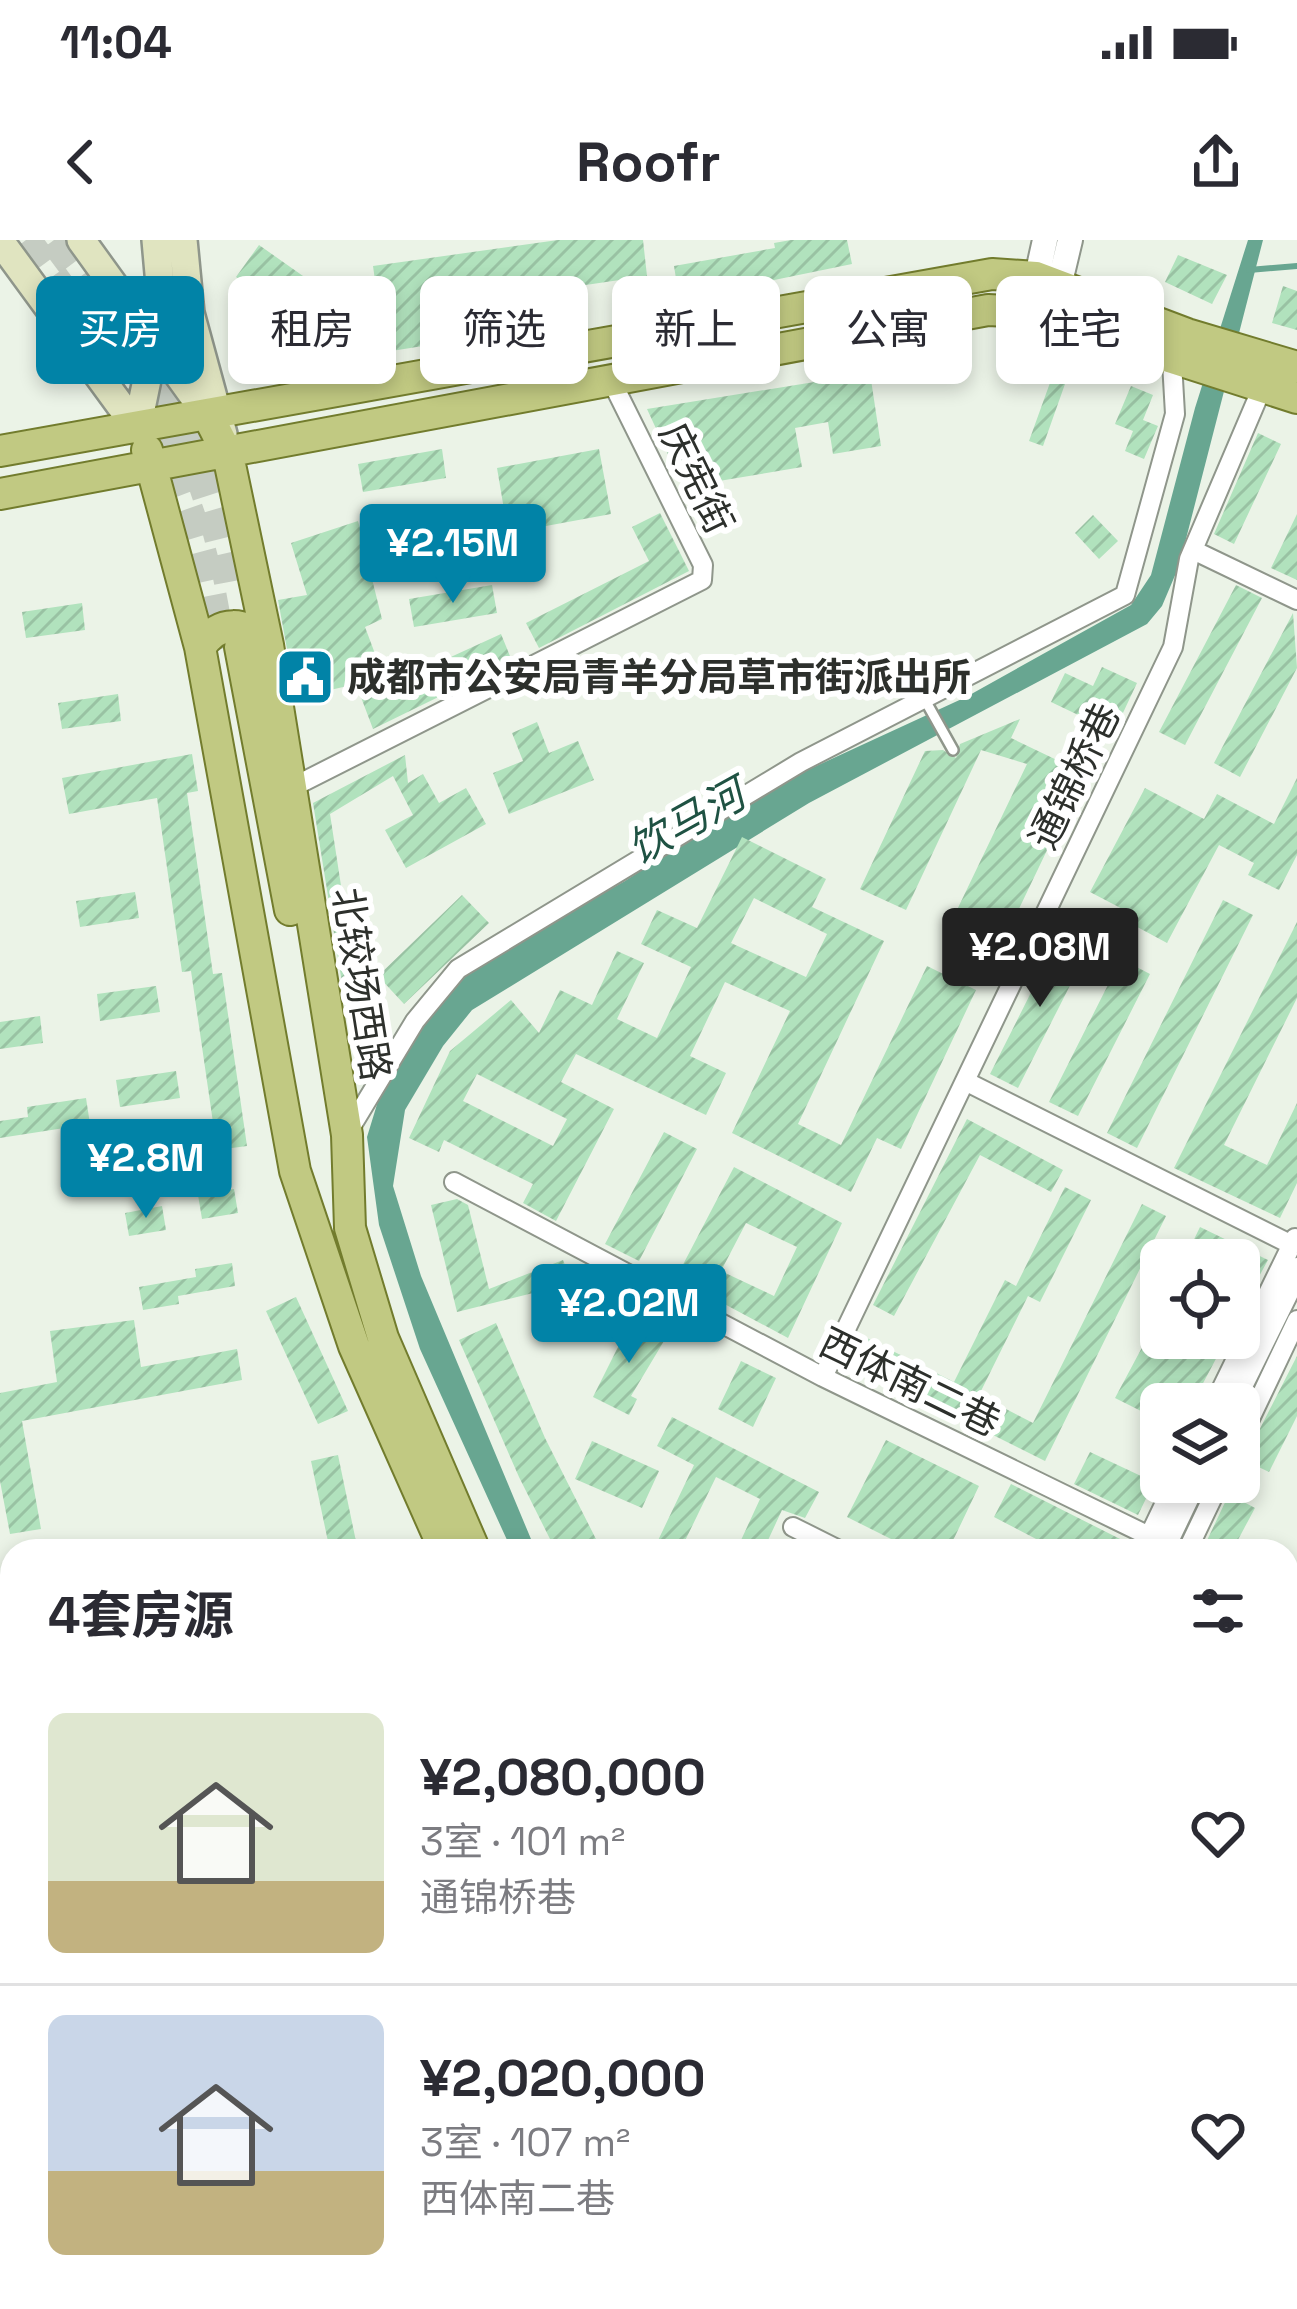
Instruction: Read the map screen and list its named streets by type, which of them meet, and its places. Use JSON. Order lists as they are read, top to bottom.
{
  "streets": {
    "main road": ["北较场西路"],
    "street": ["庆宪街", "通锦桥巷", "西体南二巷"]
  },
  "crossings": [
    ["庆宪街", "北较场西路"],
    ["通锦桥巷", "西体南二巷"]
  ],
  "water": ["饮马河"],
  "places": {
    "public building": ["成都市公安局青羊分局草市街派出所"]
  },
  "page": {
    "status": "11:04",
    "header": "Roofr",
    "chip": [
      "买房",
      "租房",
      "筛选",
      "新上",
      "公寓",
      "住宅"
    ],
    "price": [
      "¥2.15M",
      "¥2.08M",
      "¥2.8M",
      "¥2.02M"
    ],
    "heading": "4套房源",
    "list": [
      {
        "name": "¥2,080,000",
        "note": "3室 · 101 m² · 通锦桥巷"
      },
      {
        "name": "¥2,020,000",
        "note": "3室 · 107 m² · 西体南二巷"
      }
    ]
  }
}
